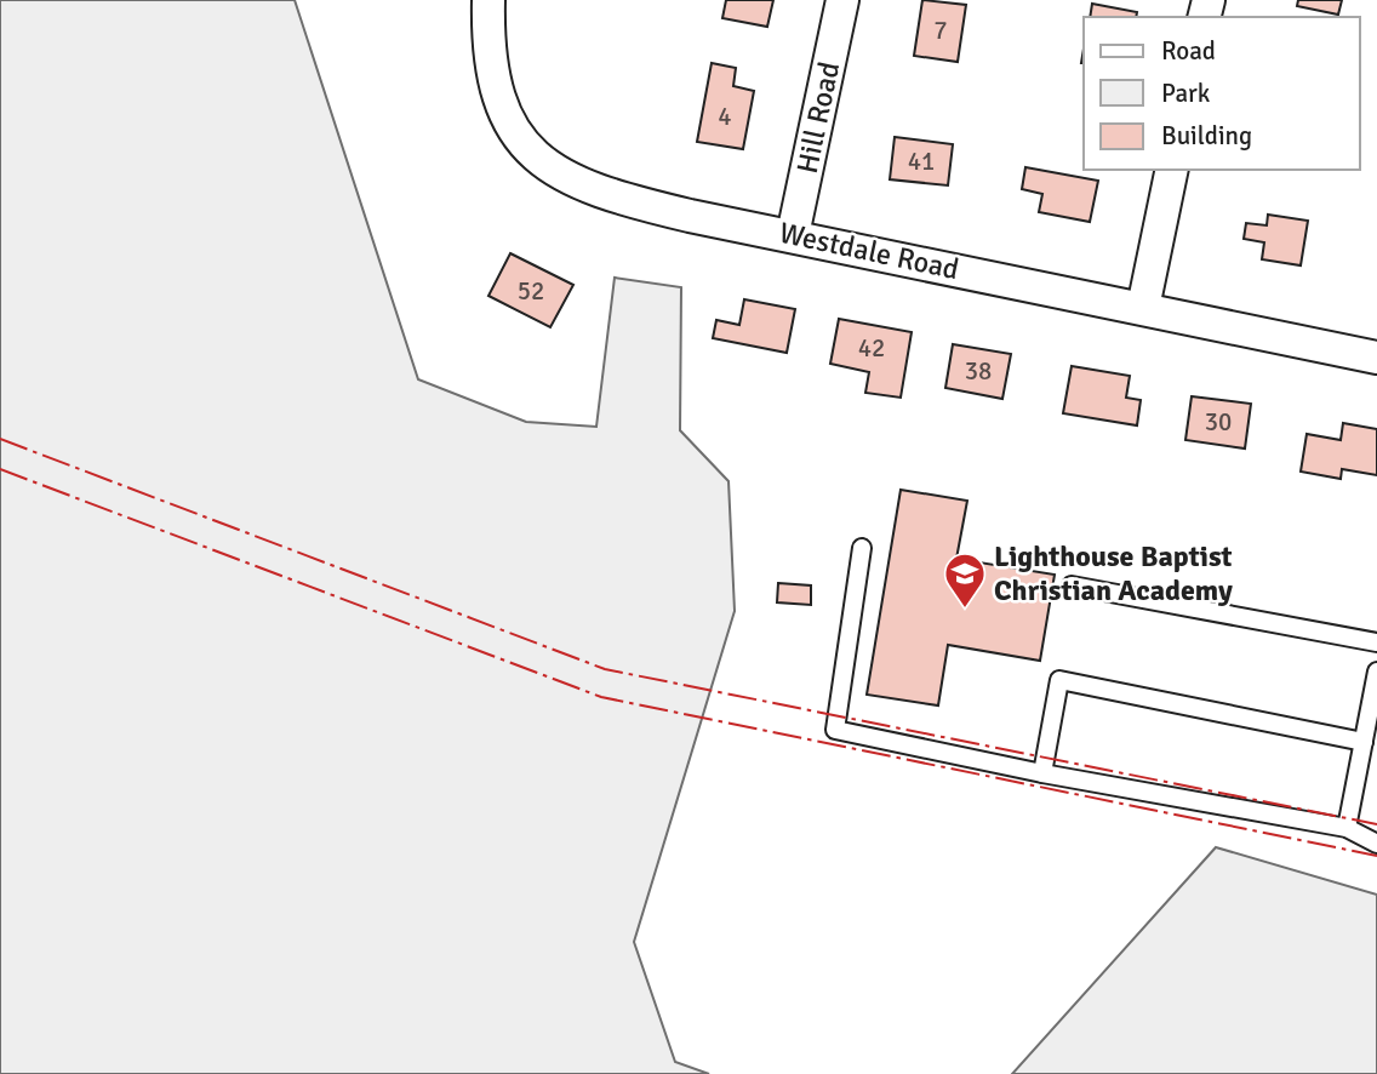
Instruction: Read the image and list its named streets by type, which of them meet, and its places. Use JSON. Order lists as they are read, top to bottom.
{
  "streets": {
    "street": ["Hill Road", "Westdale Road"]
  },
  "crossings": [
    ["Hill Road", "Westdale Road"]
  ],
  "places": {
    "school or university": ["Lighthouse Baptist Christian Academy"]
  },
  "house_numbers": [
    "7",
    "4",
    "41",
    "52",
    "42",
    "38",
    "30"
  ],
  "legend": ["Road", "Park", "Building"]
}
